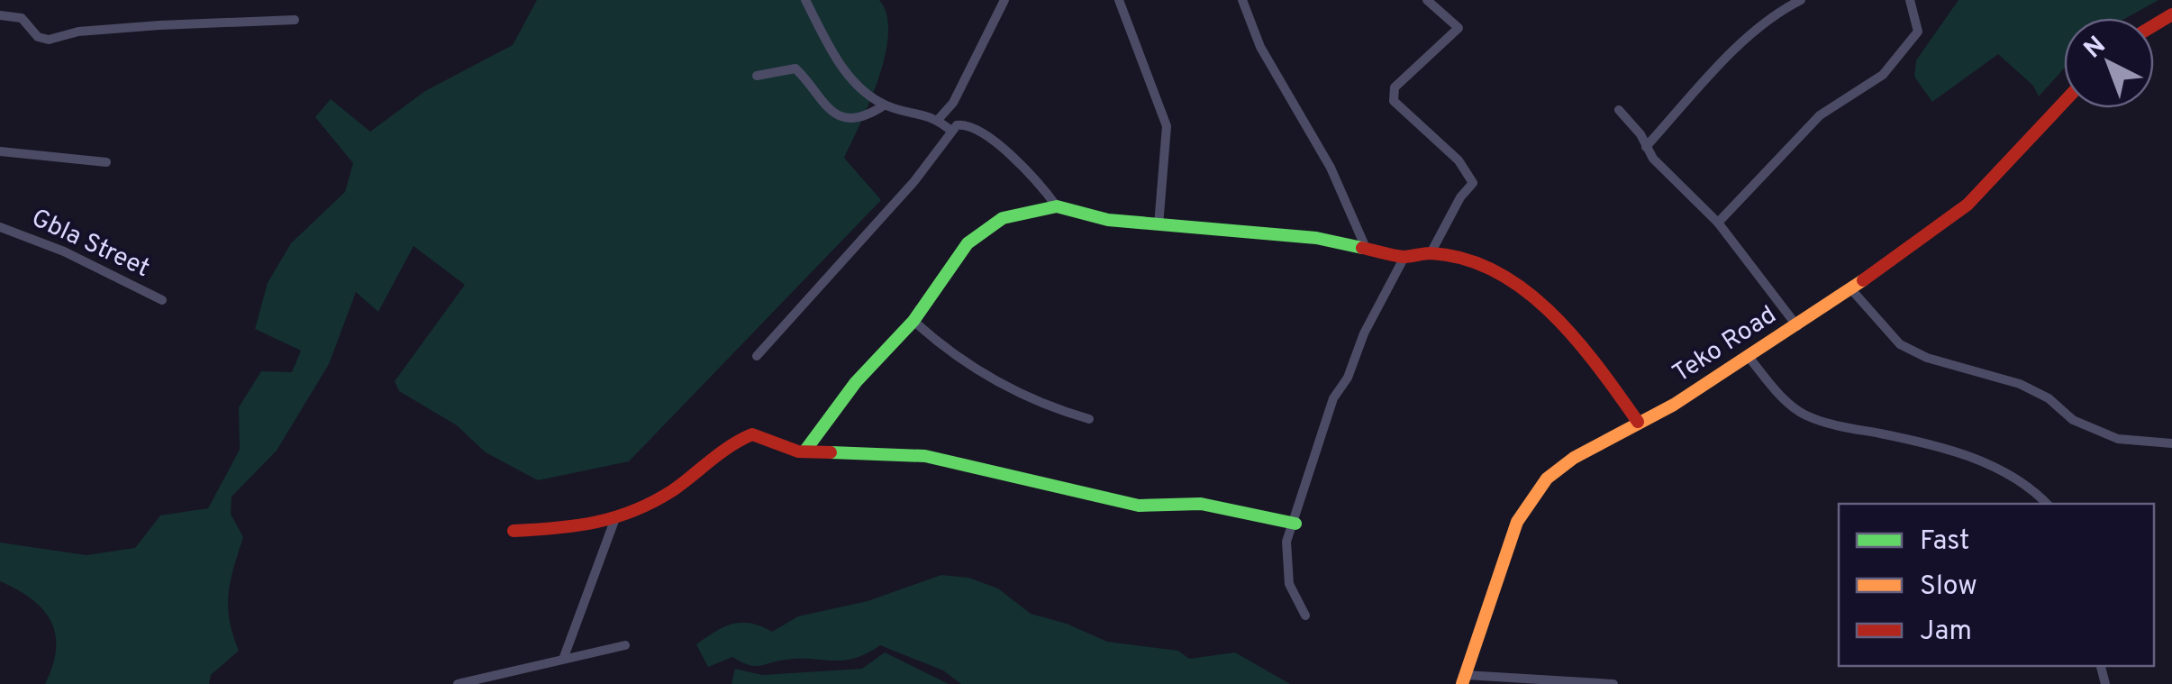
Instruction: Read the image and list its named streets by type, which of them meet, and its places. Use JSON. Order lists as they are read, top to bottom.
{
  "streets": {
    "street": ["Gbla Street", "Teko Road"]
  },
  "legend": ["Fast", "Slow", "Jam"],
  "north": "top left"
}
